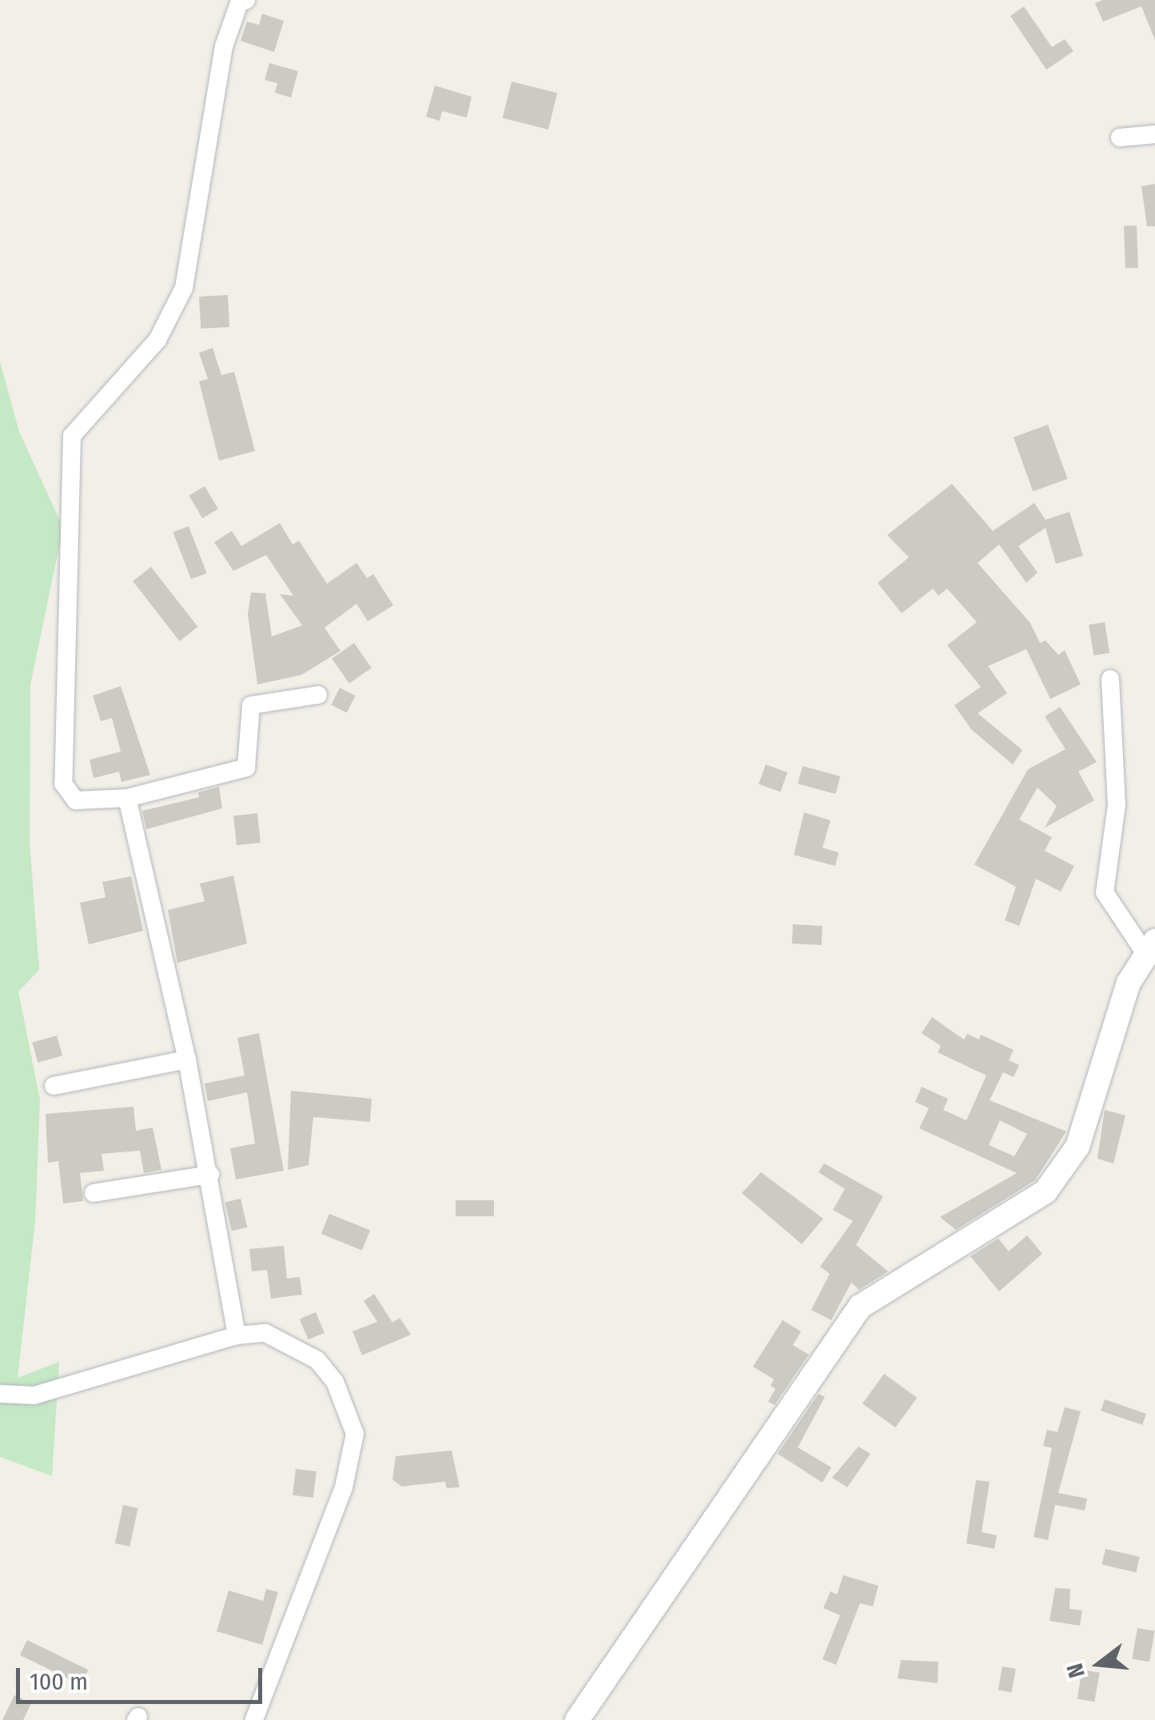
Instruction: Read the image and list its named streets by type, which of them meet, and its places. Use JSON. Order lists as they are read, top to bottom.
{
  "scale_bar": "100 m",
  "north": "left"
}
